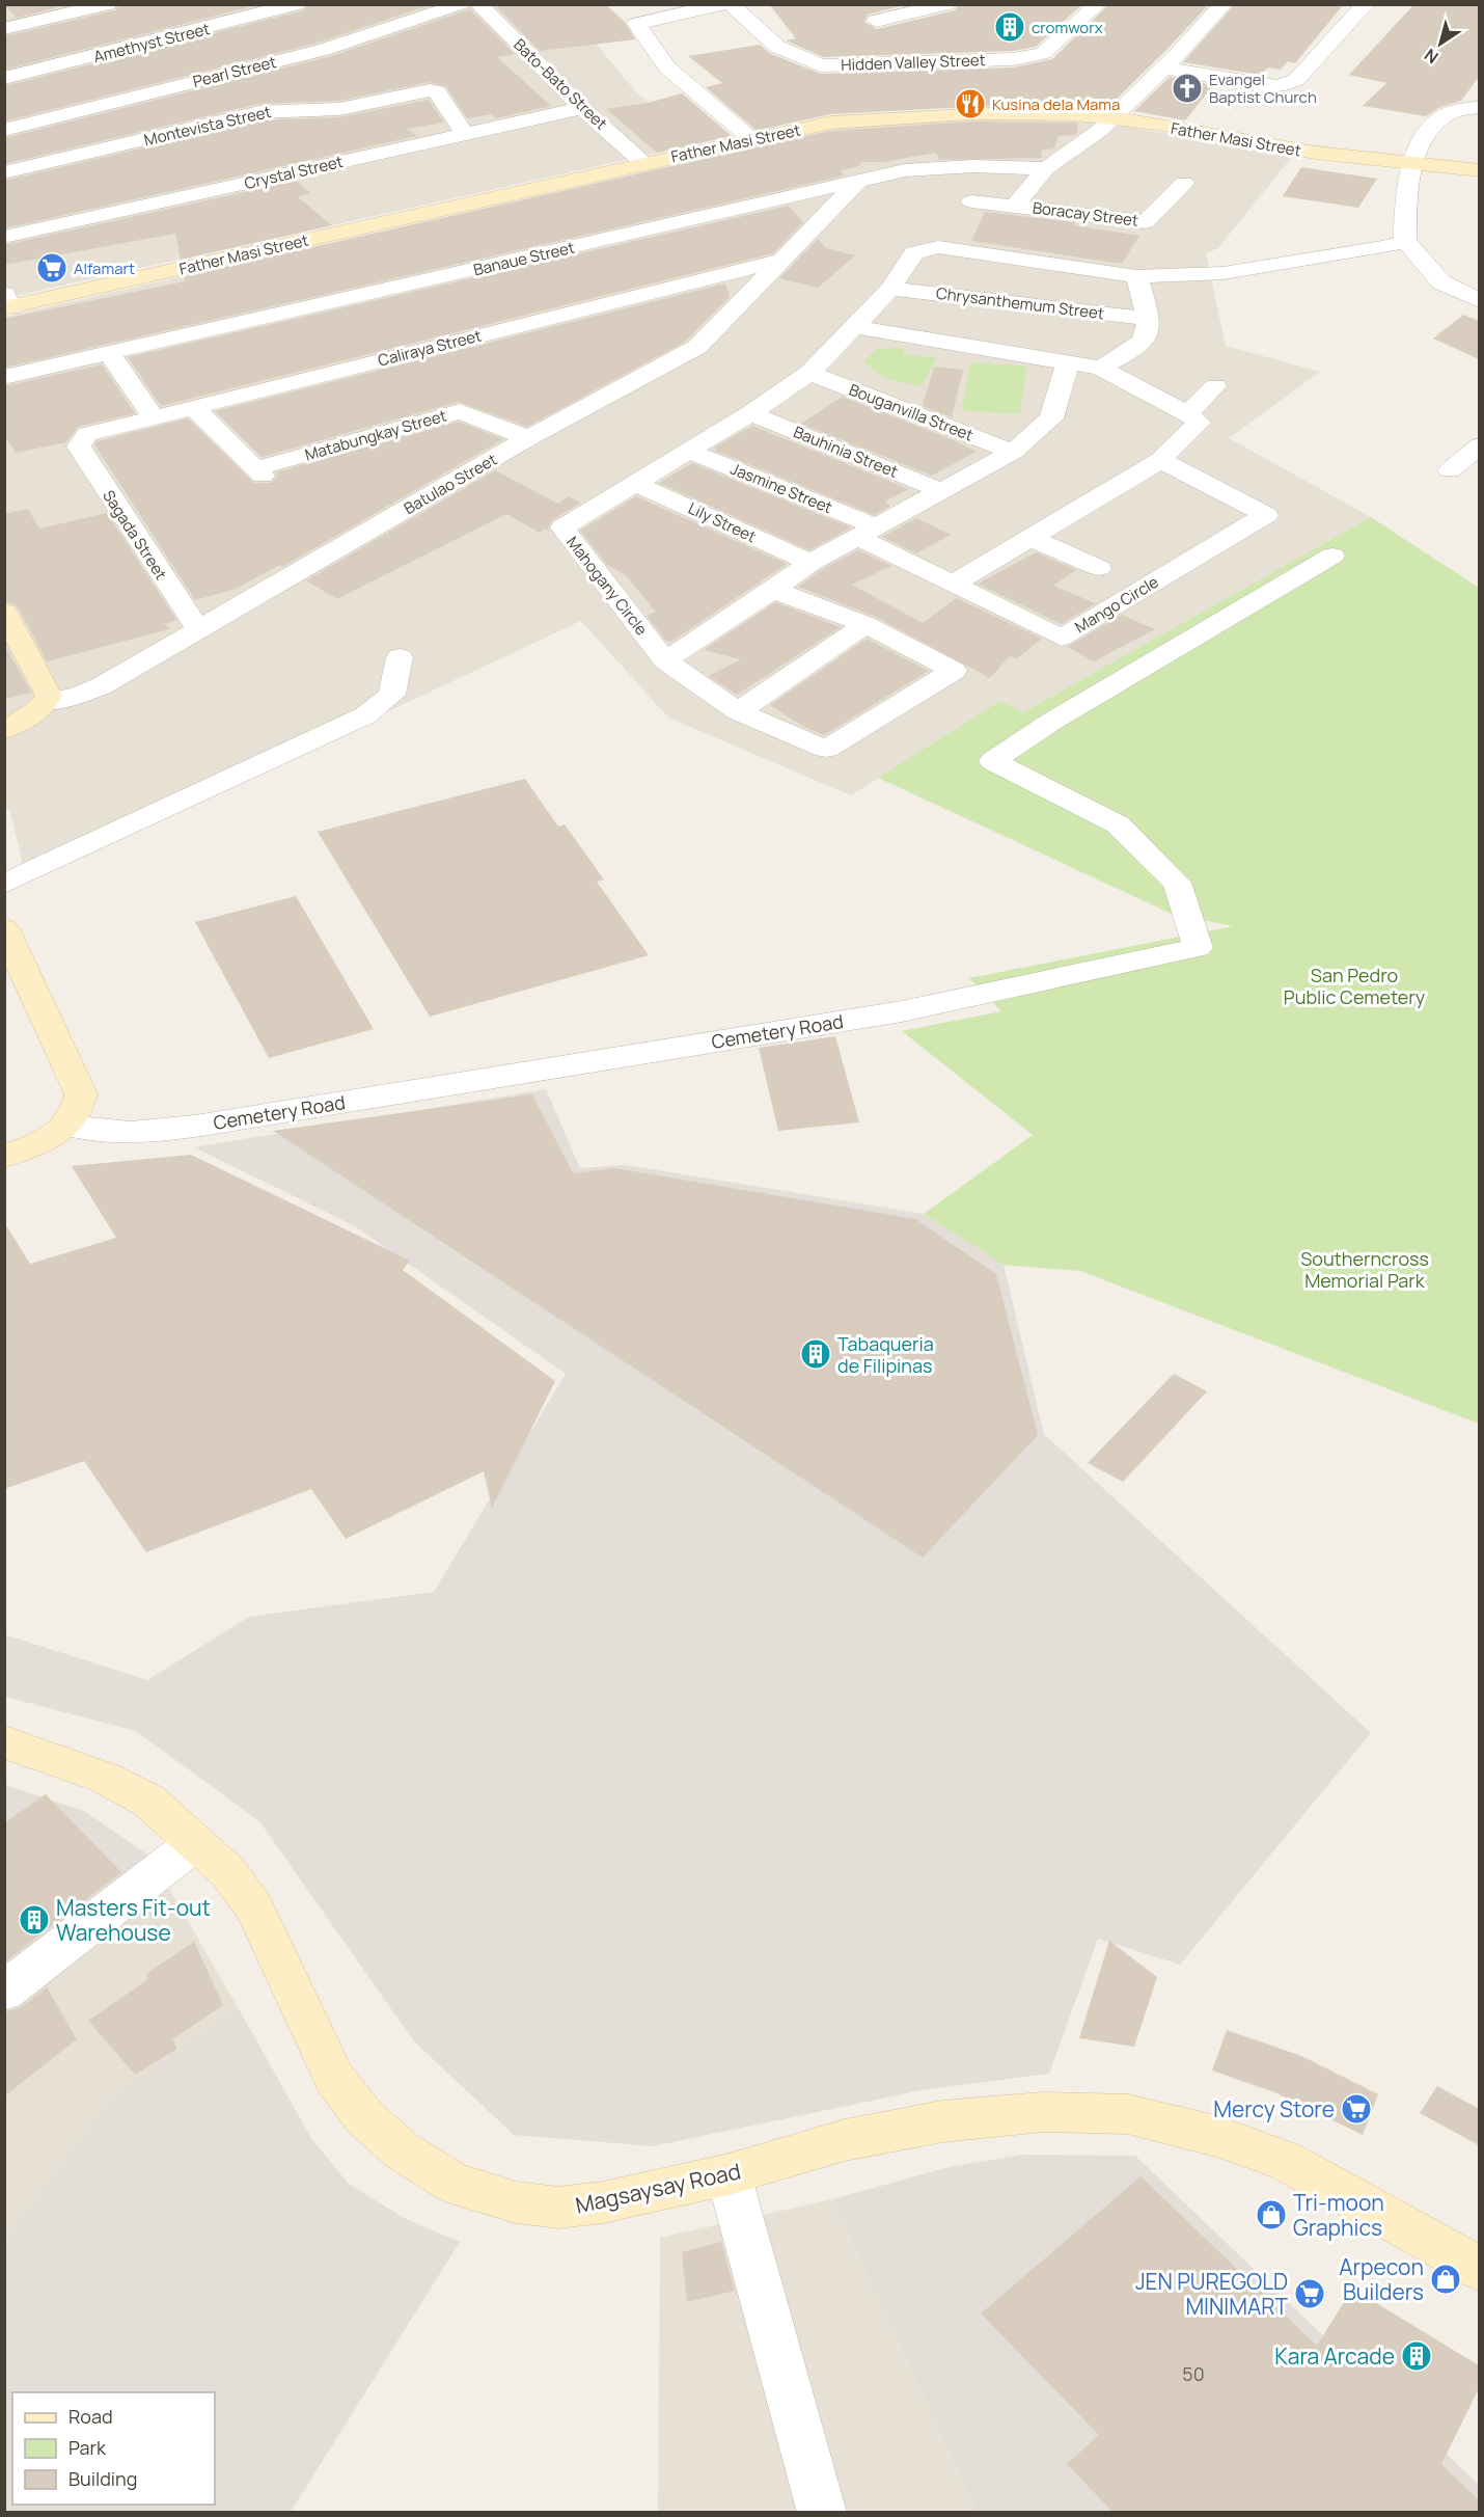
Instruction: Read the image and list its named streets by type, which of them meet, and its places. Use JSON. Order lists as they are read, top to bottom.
{
  "streets": {
    "street": [
      "Amethyst Street",
      "Hidden Valley Street",
      "Pearl Street",
      "Bato-Bato Street",
      "Montevista Street",
      "Father Masi Street",
      "Crystal Street",
      "Boracay Street",
      "Banaue Street",
      "Chrysanthemum Street",
      "Caliraya Street",
      "Bouganvilla Street",
      "Matabungkay Street",
      "Bauhinia Street",
      "Batulao Street",
      "Jasmine Street",
      "Lily Street",
      "Sagada Street",
      "Mahogany Circle",
      "Mango Circle",
      "Cemetery Road",
      "Magsaysay Road"
    ]
  },
  "crossings": [
    ["Bato-Bato Street", "Father Masi Street"],
    ["Bato-Bato Street", "Crystal Street"],
    ["Montevista Street", "Crystal Street"],
    ["Banaue Street", "Batulao Street"],
    ["Chrysanthemum Street", "Mahogany Circle"],
    ["Caliraya Street", "Matabungkay Street"],
    ["Caliraya Street", "Batulao Street"],
    ["Caliraya Street", "Sagada Street"],
    ["Bouganvilla Street", "Mahogany Circle"],
    ["Matabungkay Street", "Batulao Street"],
    ["Bauhinia Street", "Mahogany Circle"],
    ["Batulao Street", "Sagada Street"],
    ["Jasmine Street", "Mahogany Circle"],
    ["Jasmine Street", "Mango Circle"],
    ["Lily Street", "Mahogany Circle"]
  ],
  "parks": ["San Pedro Public Cemetery", "Southerncross Memorial Park"],
  "places": {
    "building": [
      "cromworx",
      "Tabaqueria de Filipinas",
      "Masters Fit-out Warehouse",
      "Kara Arcade"
    ],
    "church": ["Evangel Baptist Church"],
    "restaurant": ["Kusina dela Mama"],
    "supermarket": ["Alfamart", "Mercy Store", "JEN PUREGOLD MINIMART"],
    "shop": ["Tri-moon Graphics", "Arpecon Builders"]
  },
  "house_numbers": ["50"],
  "legend": ["Road", "Park", "Building"],
  "north": "bottom left"
}
